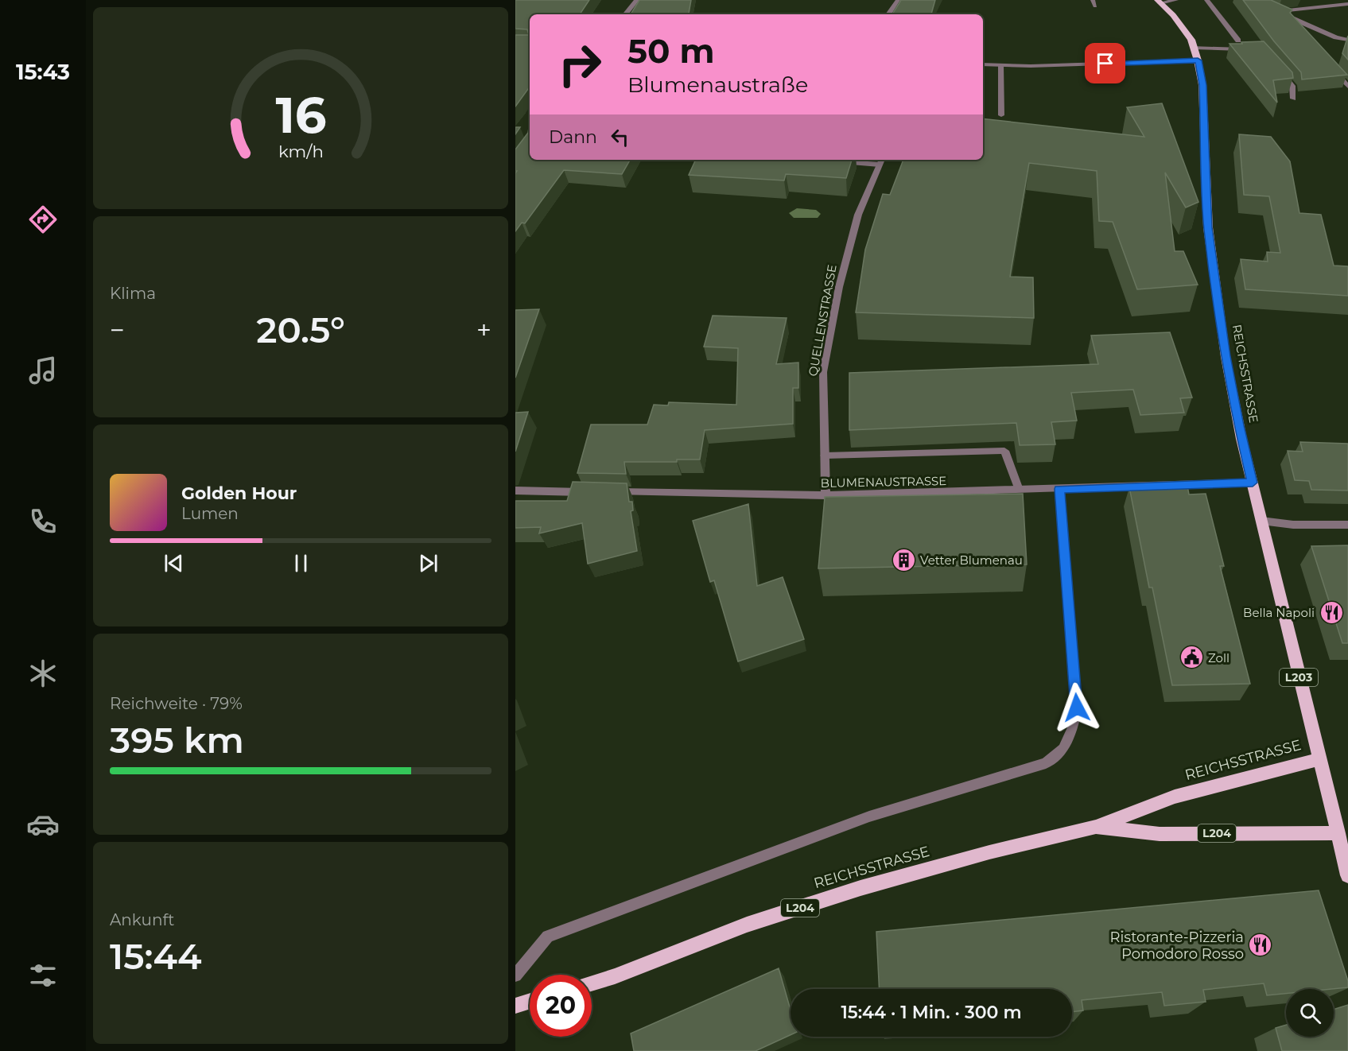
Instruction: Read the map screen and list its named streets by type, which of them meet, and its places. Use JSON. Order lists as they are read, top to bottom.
{
  "streets": {
    "main road": ["REICHSSTRASSE", "L203", "L204"],
    "street": ["QUELLENSTRASSE", "BLUMENAUSTRASSE"]
  },
  "crossings": [
    ["QUELLENSTRASSE", "BLUMENAUSTRASSE"],
    ["REICHSSTRASSE", "BLUMENAUSTRASSE"]
  ],
  "places": {
    "building": ["Vetter Blumenau"],
    "restaurant": ["Bella Napoli", "Ristorante-Pizzeria Pomodoro Rosso"],
    "public building": ["Zoll"]
  },
  "page": {
    "tabs": "15:43",
    "turn": ["50 m", "Blumenaustraße"],
    "then": "Dann",
    "tile": [
      "Klima",
      ["Reichweite · 79%", "395 km"],
      ["Ankunft", "15:44"]
    ],
    "heat": ["−", "20.5°", "+"],
    "song": ["Golden Hour", "Lumen"],
    "limit": "20",
    "trip": "15:44 · 1 Min. · 300 m",
    "gauge": ["16", "km/h"]
  }
}
